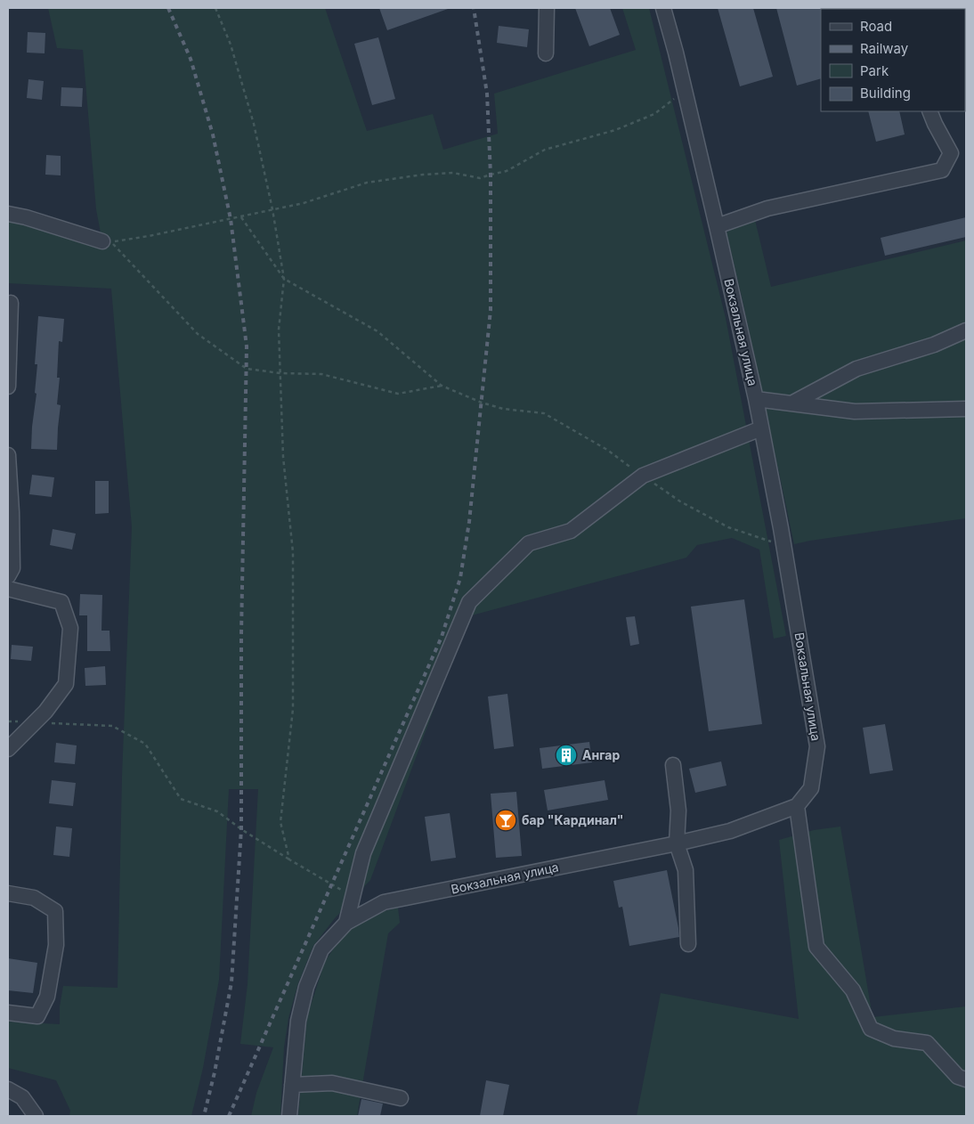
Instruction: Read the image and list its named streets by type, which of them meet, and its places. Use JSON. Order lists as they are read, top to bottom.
{
  "streets": {
    "street": ["Вокзальная улица"]
  },
  "places": {
    "building": ["Ангар"],
    "bar": ["бар \"Кардинал\""]
  },
  "legend": [
    "Road",
    "Railway",
    "Park",
    "Building"
  ]
}
